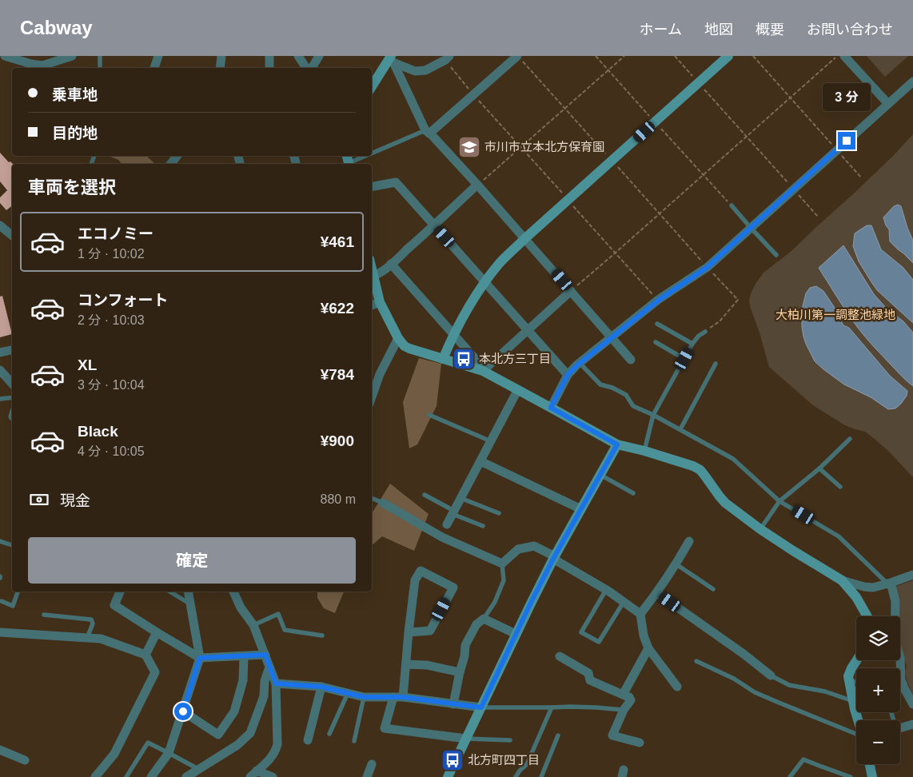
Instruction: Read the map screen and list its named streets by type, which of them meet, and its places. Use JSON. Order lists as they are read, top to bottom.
{
  "parks": ["大柏川第一調整池緑地"],
  "places": {
    "school or university": ["市川市立本北方保育園"],
    "bus stop": ["本北方三丁目", "北方町四丁目"]
  },
  "page": {
    "header": "Cabway",
    "nav": [
      "ホーム",
      "地図",
      "概要",
      "お問い合わせ"
    ],
    "banner": ["乗車地", "目的地"],
    "bubble": "3 分",
    "heading": "車両を選択",
    "list": [
      {
        "name": "エコノミー",
        "note": "1 分 · 10:02",
        "value": "¥461"
      },
      {
        "name": "コンフォート",
        "note": "2 分 · 10:03",
        "value": "¥622"
      },
      {
        "name": "XL",
        "note": "3 分 · 10:04",
        "value": "¥784"
      },
      {
        "name": "Black",
        "note": "4 分 · 10:05",
        "value": "¥900"
      }
    ],
    "pay": ["現金", "880 m"],
    "buttons": "確定",
    "map_buttons": ["+", "−"]
  }
}
